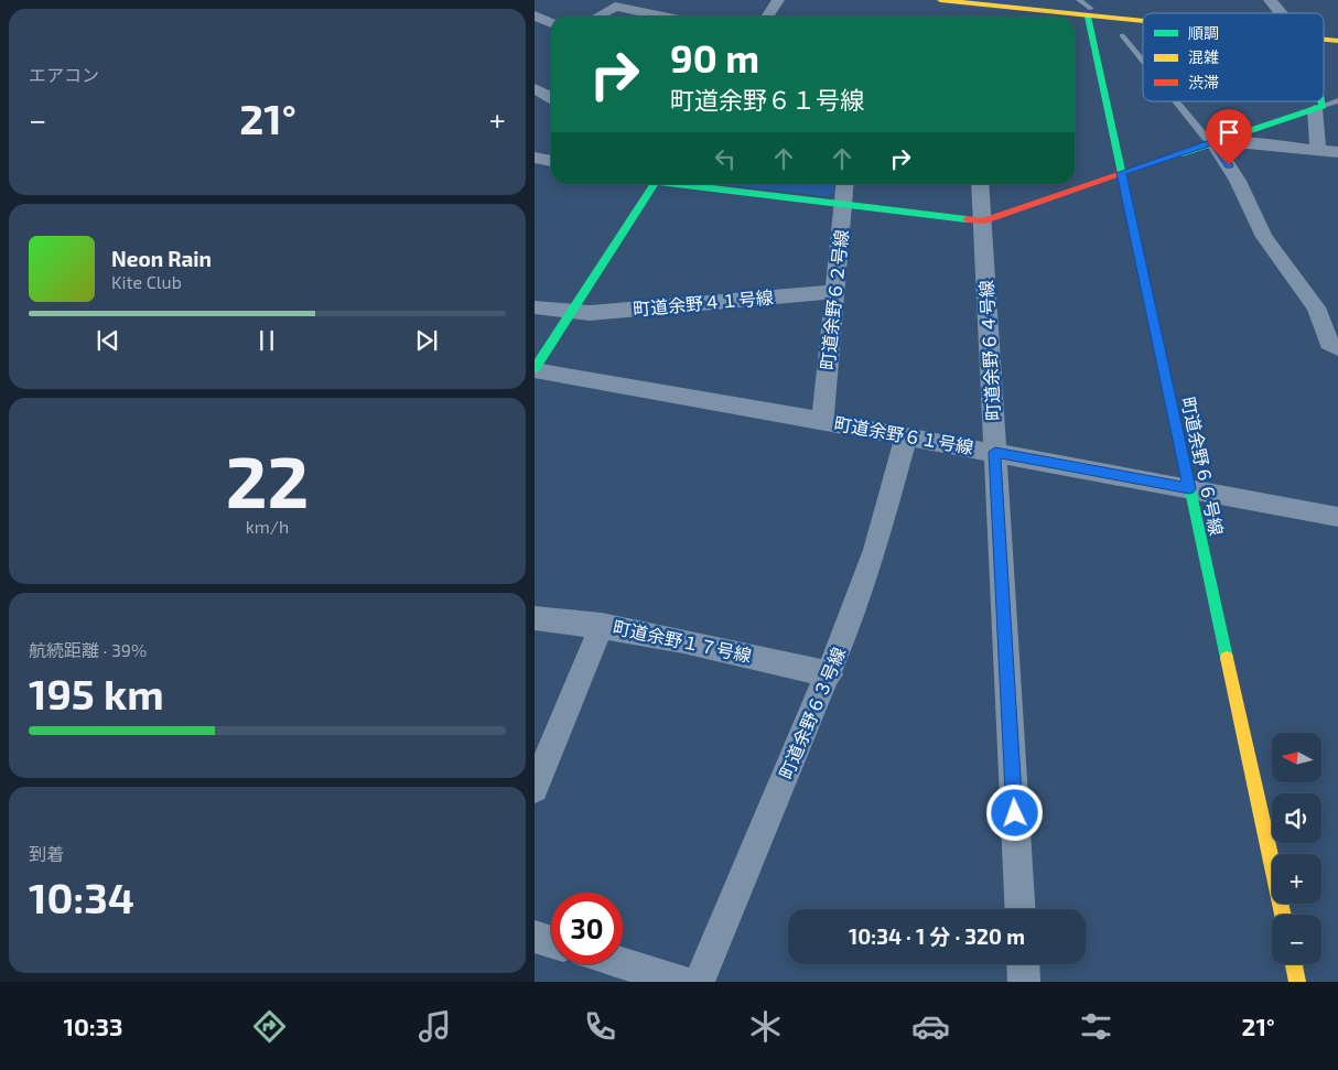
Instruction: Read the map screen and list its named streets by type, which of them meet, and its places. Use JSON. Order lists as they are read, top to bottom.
{
  "streets": {
    "street": [
      "町道余野６２号線",
      "町道余野４１号線",
      "町道余野６４号線",
      "町道余野６１号線",
      "町道余野６６号線",
      "町道余野１７号線",
      "町道余野６３号線"
    ]
  },
  "crossings": [
    ["町道余野６２号線", "町道余野４１号線"],
    ["町道余野６２号線", "町道余野６１号線"],
    ["町道余野６４号線", "町道余野６１号線"],
    ["町道余野６１号線", "町道余野６６号線"],
    ["町道余野６１号線", "町道余野６３号線"],
    ["町道余野１７号線", "町道余野６３号線"]
  ],
  "legend": ["順調", "混雑", "渋滞"],
  "north": "left",
  "page": {
    "tile": [
      "エアコン",
      ["22", "km/h"],
      ["航続距離 · 39%", "195 km"],
      ["到着", "10:34"]
    ],
    "turn": ["90 m", "町道余野６１号線"],
    "heat": ["−", "21°", "+"],
    "song": ["Neon Rain", "Kite Club"],
    "map_buttons": ["+", "−"],
    "limit": "30",
    "trip": "10:34 · 1 分 · 320 m",
    "tabs": ["10:33", "21°"]
  }
}
